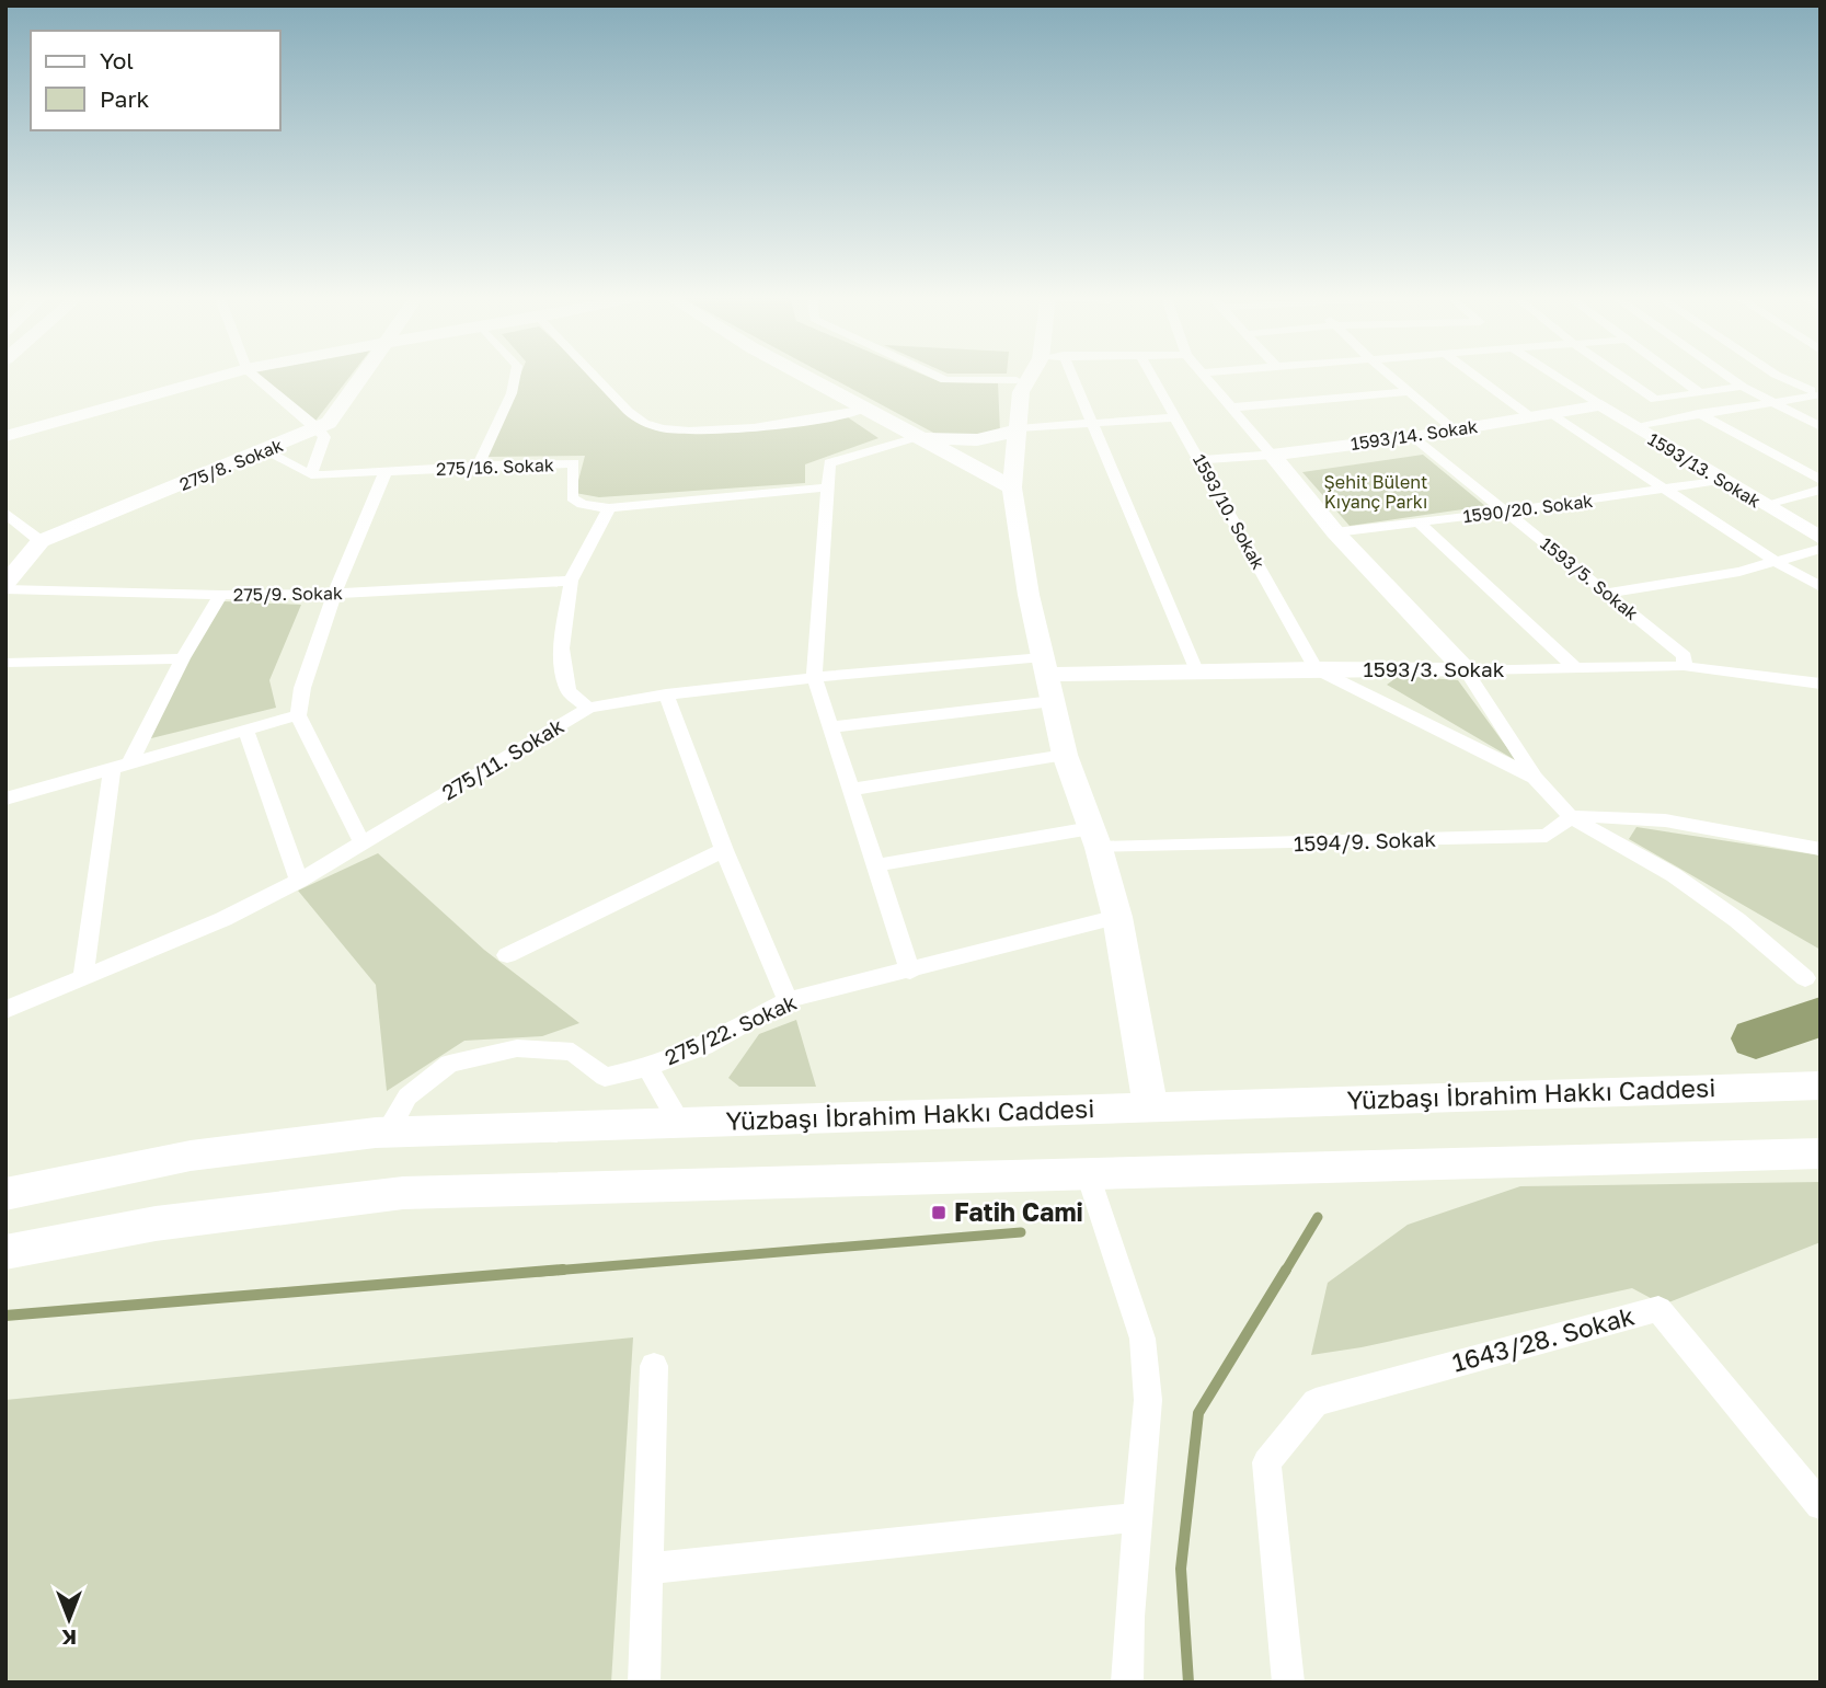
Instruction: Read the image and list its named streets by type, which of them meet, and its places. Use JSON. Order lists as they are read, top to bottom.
{
  "streets": {
    "main road": ["1593/14. Sokak", "Yüzbaşı İbrahim Hakkı Caddesi"],
    "street": [
      "275/8. Sokak",
      "275/16. Sokak",
      "1593/13. Sokak",
      "1590/20. Sokak",
      "1593/10. Sokak",
      "1593/5. Sokak",
      "275/9. Sokak",
      "1593/3. Sokak",
      "275/11. Sokak",
      "1594/9. Sokak",
      "275/22. Sokak",
      "1643/28. Sokak"
    ]
  },
  "crossings": [
    ["1593/14. Sokak", "1593/13. Sokak"],
    ["1593/14. Sokak", "1593/5. Sokak"],
    ["275/8. Sokak", "275/16. Sokak"],
    ["275/8. Sokak", "275/9. Sokak"],
    ["1593/13. Sokak", "1590/20. Sokak"],
    ["1590/20. Sokak", "1593/5. Sokak"],
    ["1593/10. Sokak", "1593/3. Sokak"],
    ["1593/5. Sokak", "1593/3. Sokak"],
    ["1593/3. Sokak", "275/11. Sokak"],
    ["275/22. Sokak", "Yüzbaşı İbrahim Hakkı Caddesi"]
  ],
  "parks": ["Şehit Bülent Kıyanç Parkı"],
  "places": {
    "transit": ["Fatih Cami"]
  },
  "legend": ["Yol", "Park"],
  "north": "bottom"
}
